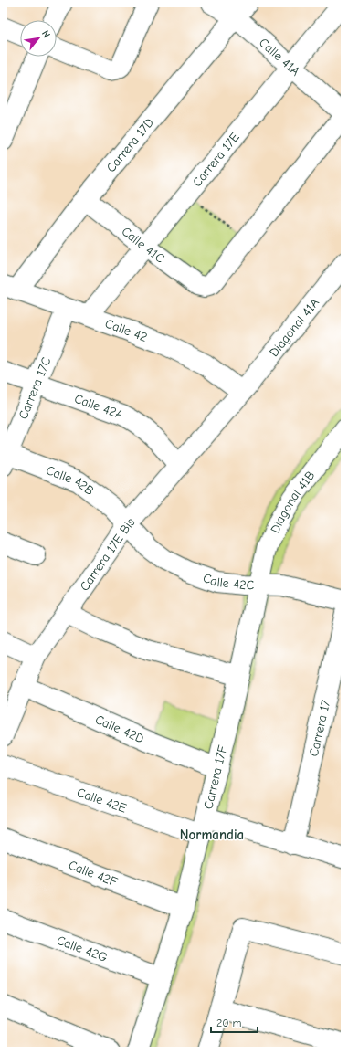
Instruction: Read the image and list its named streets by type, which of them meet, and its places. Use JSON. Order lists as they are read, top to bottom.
{
  "streets": {
    "street": [
      "Calle 41A",
      "Carrera 17D",
      "Carrera 17E",
      "Calle 41C",
      "Diagonal 41A",
      "Calle 42",
      "Carrera 17C",
      "Calle 42A",
      "Calle 42B",
      "Diagonal 41B",
      "Carrera 17E Bis",
      "Calle 42C",
      "Calle 42D",
      "Carrera 17",
      "Carrera 17F",
      "Calle 42E",
      "Calle 42F",
      "Calle 42G"
    ]
  },
  "crossings": [
    ["Calle 41A", "Carrera 17D"],
    ["Calle 41A", "Carrera 17E"],
    ["Carrera 17D", "Calle 41C"],
    ["Carrera 17D", "Calle 42"],
    ["Carrera 17E", "Calle 41C"],
    ["Carrera 17E", "Calle 42"],
    ["Diagonal 41A", "Calle 42"],
    ["Diagonal 41A", "Carrera 17E Bis"],
    ["Calle 42", "Carrera 17C"],
    ["Calle 42", "Carrera 17E Bis"],
    ["Carrera 17C", "Calle 42A"],
    ["Carrera 17C", "Calle 42B"],
    ["Calle 42A", "Carrera 17E Bis"],
    ["Calle 42B", "Carrera 17E Bis"],
    ["Calle 42B", "Calle 42C"],
    ["Diagonal 41B", "Calle 42C"],
    ["Diagonal 41B", "Carrera 17F"],
    ["Carrera 17E Bis", "Calle 42C"],
    ["Carrera 17E Bis", "Calle 42D"],
    ["Calle 42C", "Carrera 17F"],
    ["Calle 42D", "Carrera 17F"],
    ["Carrera 17", "Calle 42E"],
    ["Carrera 17F", "Calle 42E"],
    ["Carrera 17F", "Calle 42F"],
    ["Carrera 17F", "Calle 42G"]
  ],
  "districts": ["Normandia"],
  "scale_bar": "20 m",
  "north": "top right"
}
